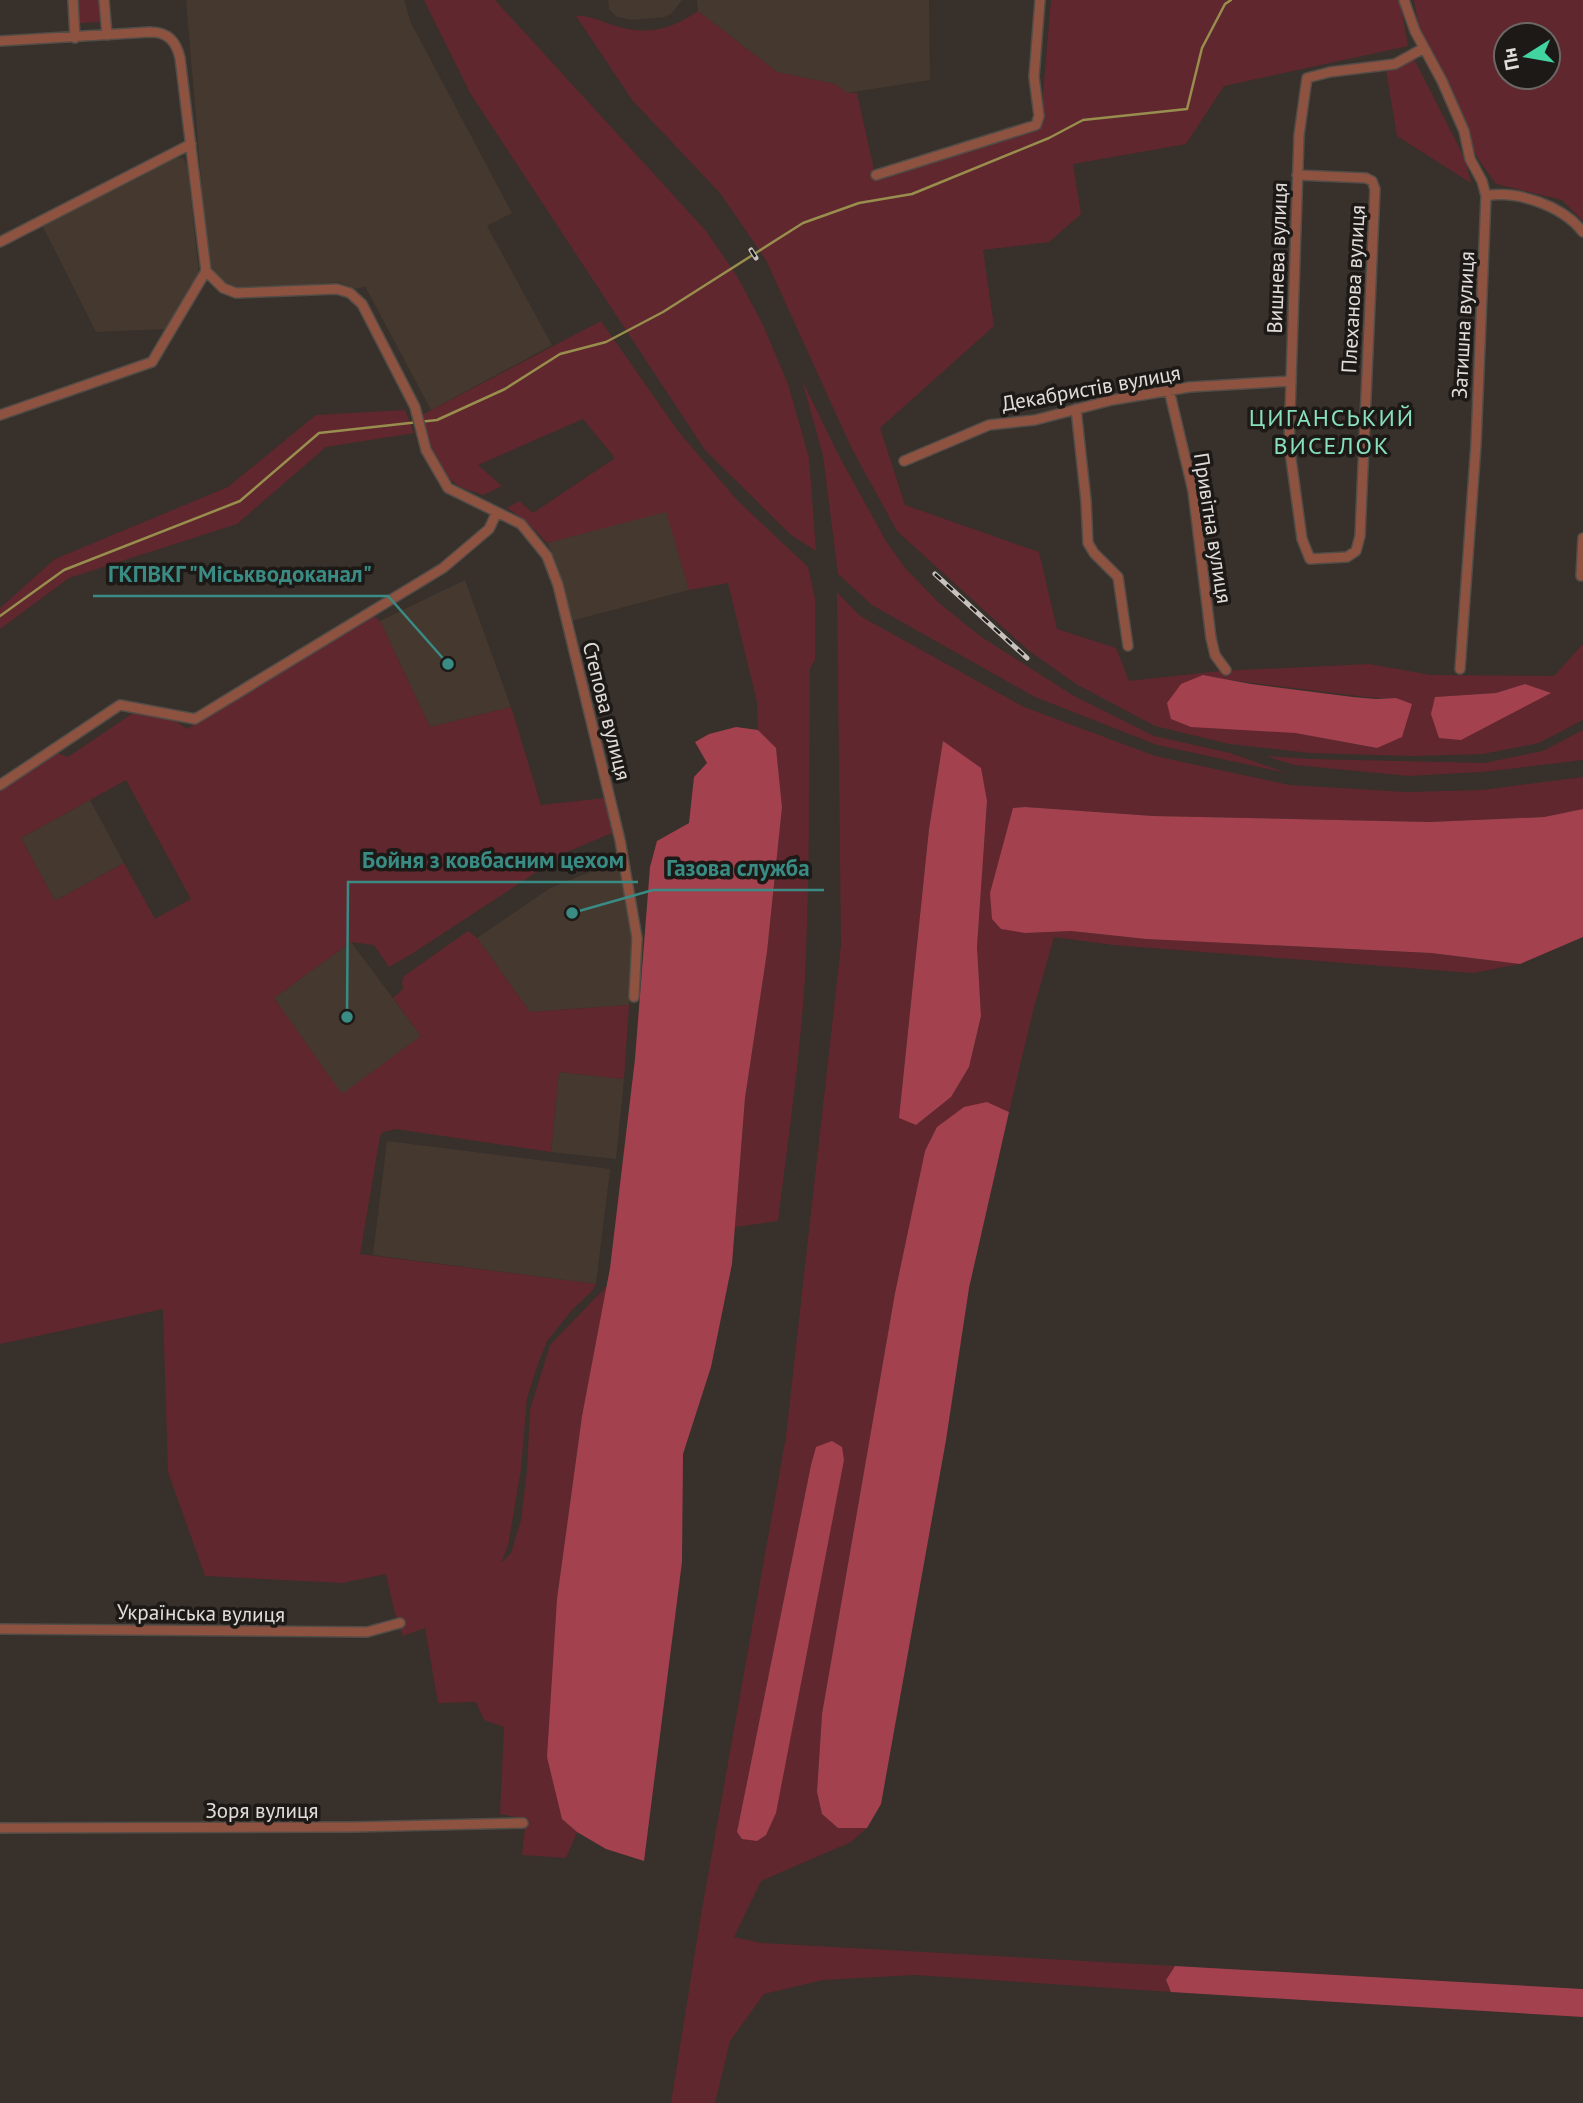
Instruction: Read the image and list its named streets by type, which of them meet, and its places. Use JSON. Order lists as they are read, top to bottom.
{
  "streets": {
    "street": [
      "Вишнева вулиця",
      "Плеханова вулиця",
      "Затишна вулиця",
      "Декабристів вулиця",
      "Привітна вулиця",
      "Степова вулиця",
      "Українська вулиця",
      "Зоря вулиця"
    ]
  },
  "crossings": [
    ["Вишнева вулиця", "Плеханова вулиця"],
    ["Вишнева вулиця", "Затишна вулиця"],
    ["Вишнева вулиця", "Декабристів вулиця"],
    ["Декабристів вулиця", "Привітна вулиця"]
  ],
  "districts": ["ЦИГАНСЬКИЙ ВИСЕЛОК"],
  "places": ["ГКПВКГ \"Міськводоканал\"", "Газова служба", "Бойня з ковбасним цехом"],
  "north": "left"
}
